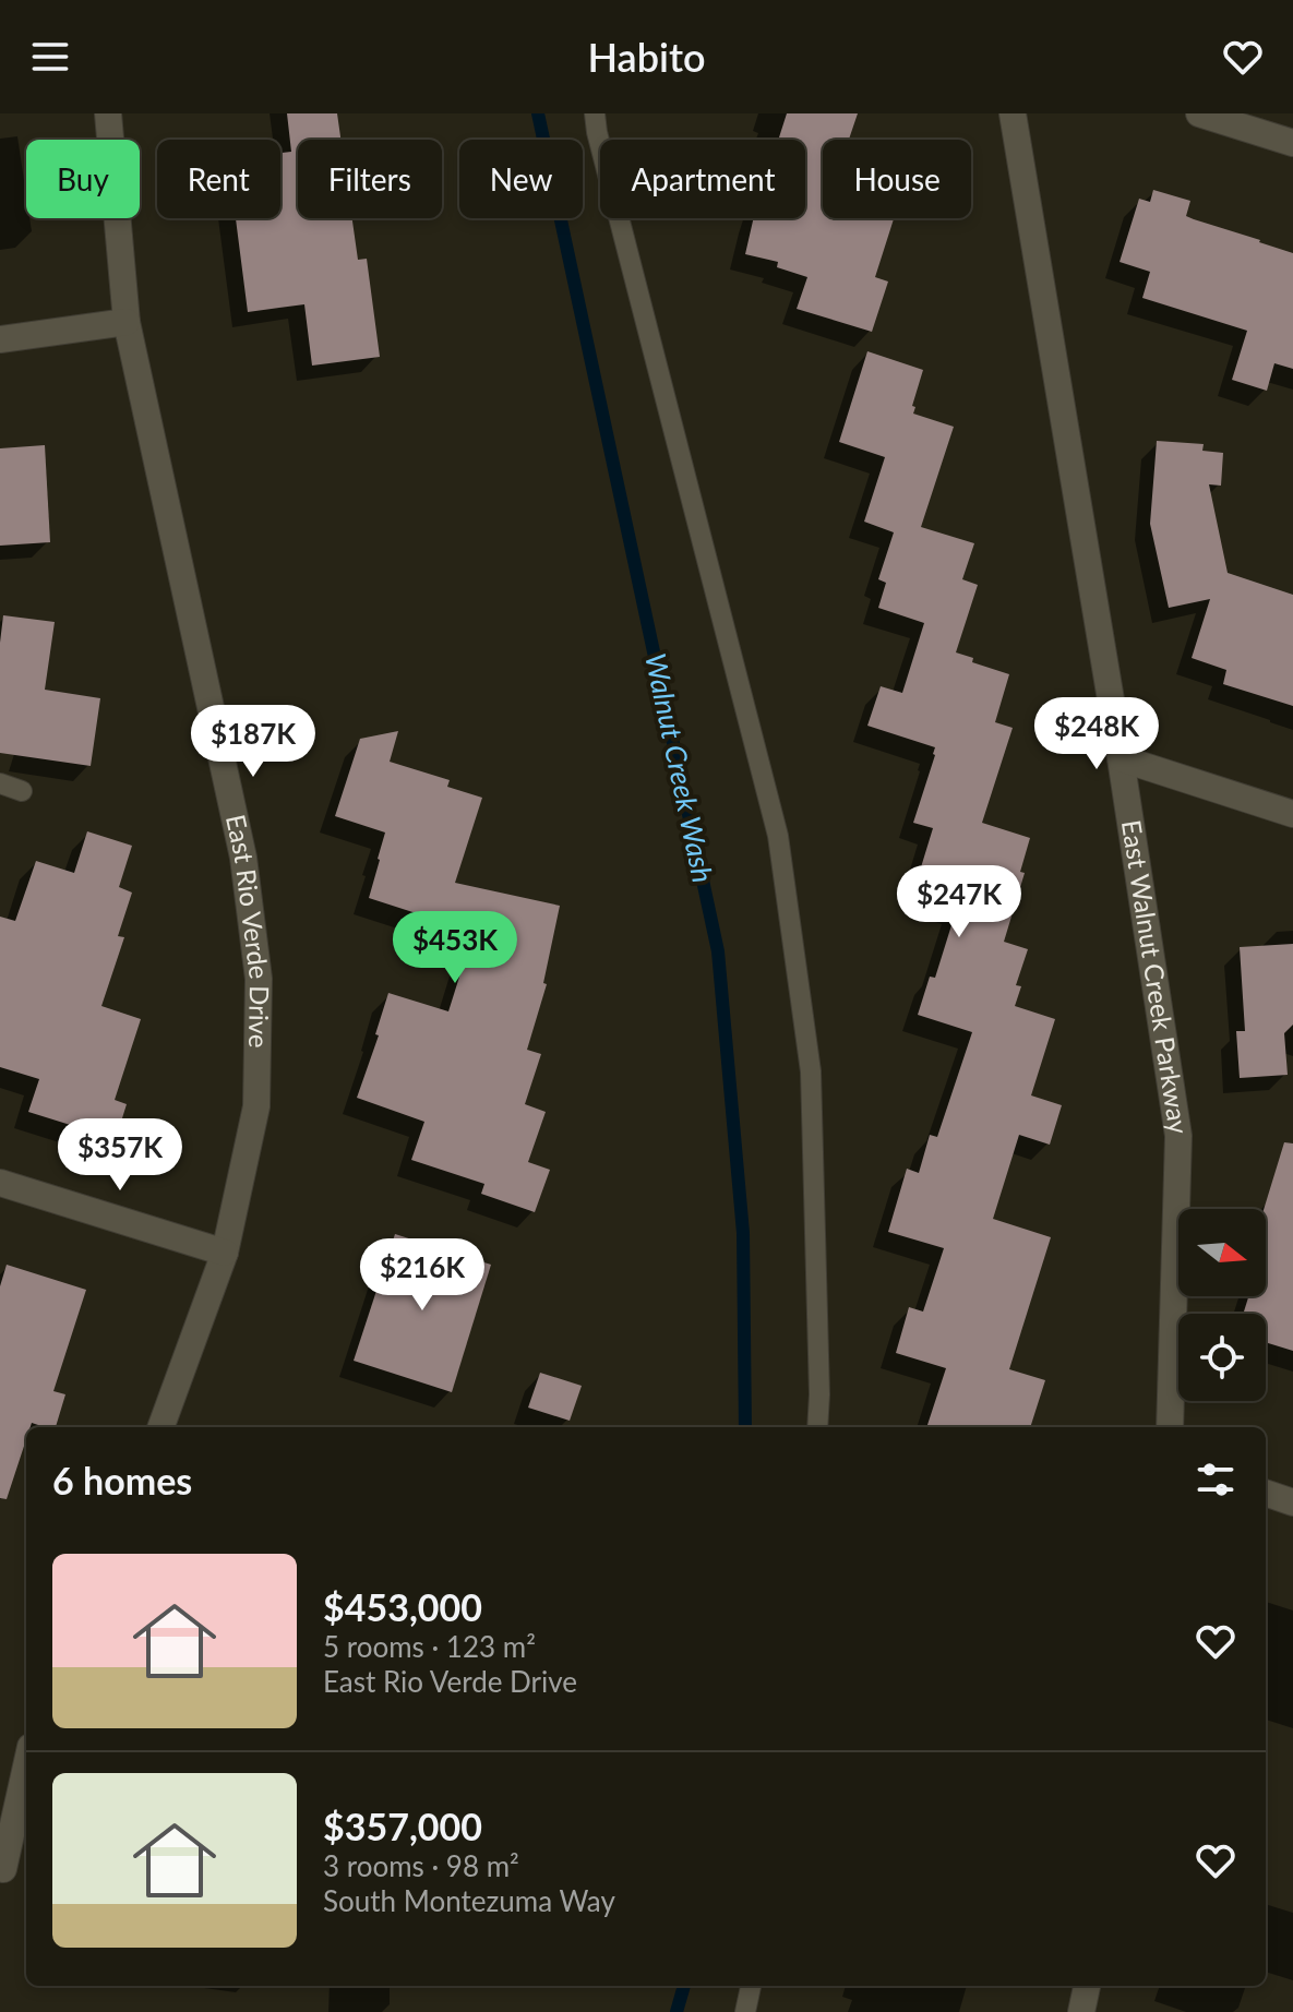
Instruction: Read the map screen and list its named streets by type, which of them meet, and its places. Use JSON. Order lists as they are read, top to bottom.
{
  "streets": {
    "street": ["East Rio Verde Drive", "East Walnut Creek Parkway"]
  },
  "water": ["Walnut Creek Wash"],
  "north": "right",
  "page": {
    "header": "Habito",
    "chip": [
      "Buy",
      "Rent",
      "Filters",
      "New",
      "Apartment",
      "House"
    ],
    "price": [
      "$248K",
      "$187K",
      "$247K",
      "$453K",
      "$357K",
      "$216K"
    ],
    "heading": "6 homes",
    "list": [
      {
        "name": "$453,000",
        "note": "5 rooms · 123 m² · East Rio Verde Drive"
      },
      {
        "name": "$357,000",
        "note": "3 rooms · 98 m² · South Montezuma Way"
      }
    ]
  }
}
